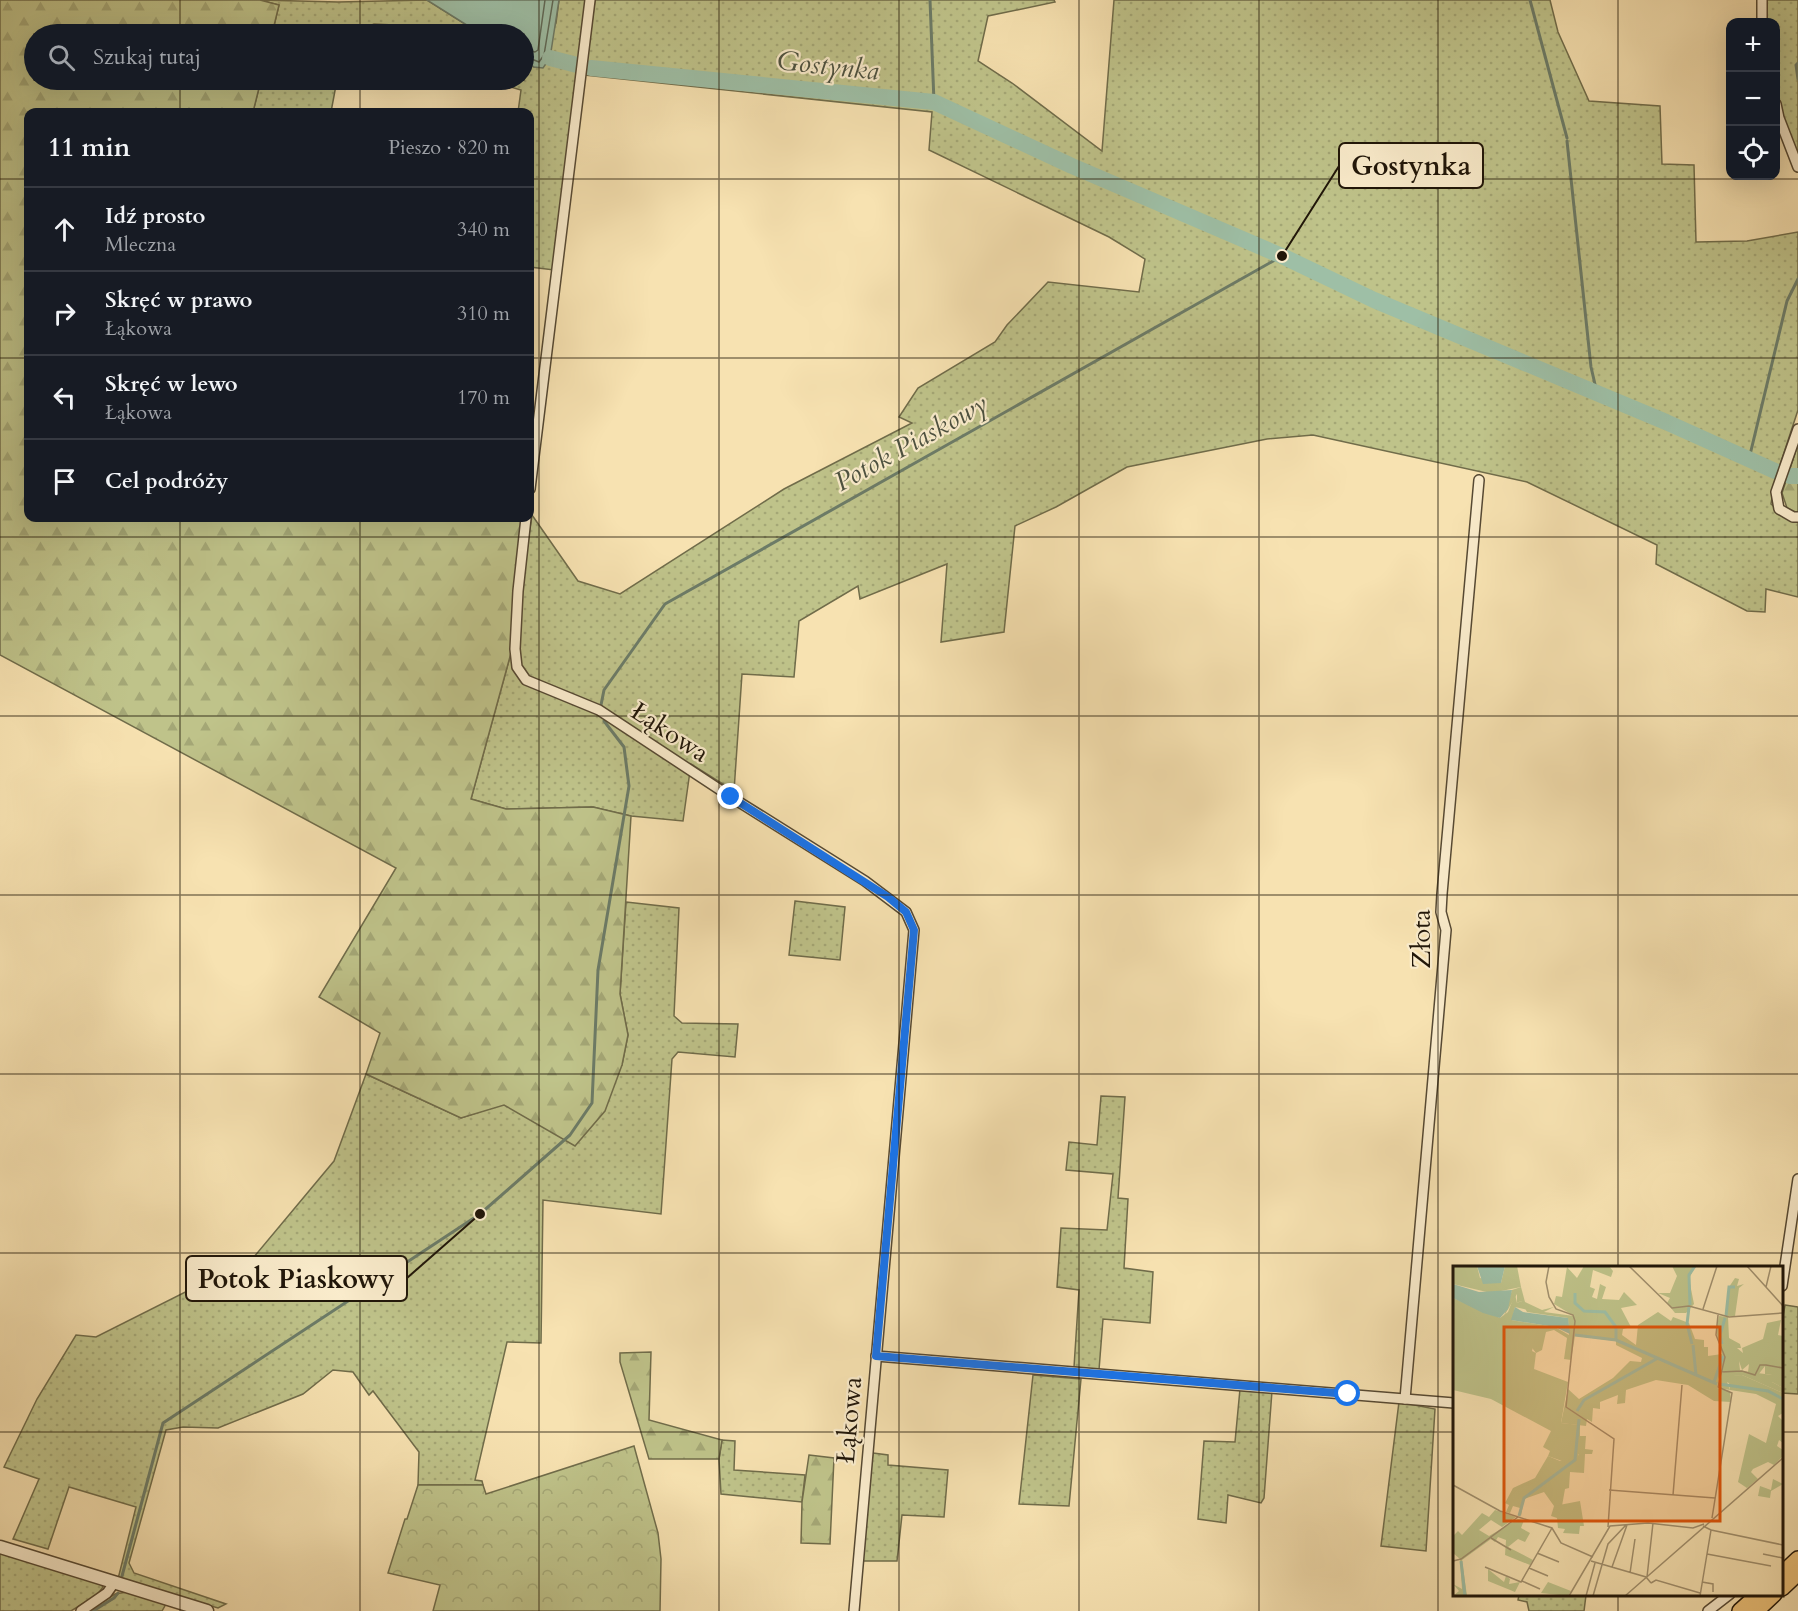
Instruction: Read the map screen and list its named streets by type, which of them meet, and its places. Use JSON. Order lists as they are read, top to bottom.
{
  "streets": {
    "street": ["Łąkowa", "Złota"]
  },
  "water": ["Gostynka", "Potok Piaskowy"],
  "places": ["Gostynka", "Potok Piaskowy"],
  "page": {
    "map_buttons": ["+", "−"],
    "search": "Szukaj tutaj",
    "heading": ["11 min", "Pieszo · 820 m"],
    "list": [
      ["Idź prosto", "Mleczna", "340 m"],
      ["Skręć w prawo", "Łąkowa", "310 m"],
      ["Skręć w lewo", "Łąkowa", "170 m"],
      "Cel podróży"
    ]
  }
}
